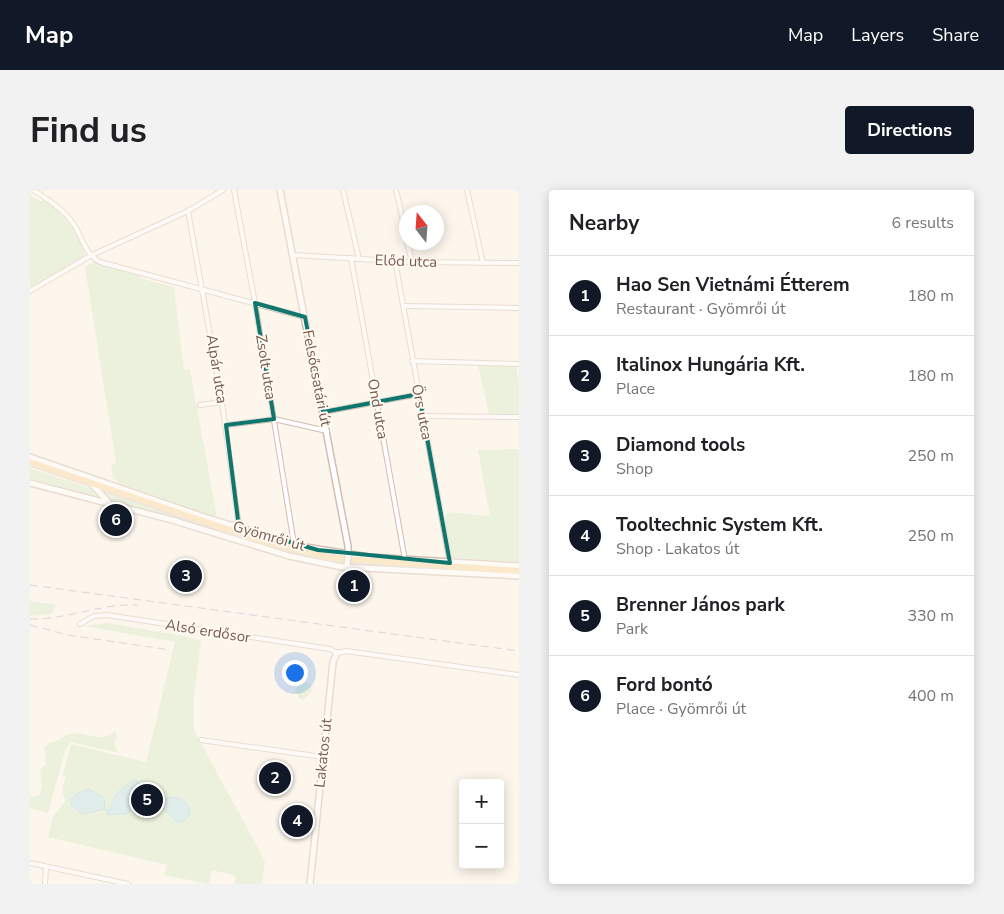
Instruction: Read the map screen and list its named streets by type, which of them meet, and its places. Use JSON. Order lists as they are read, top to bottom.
{
  "streets": {
    "street": [
      "Előd utca",
      "Zsolt utca",
      "Alpár utca",
      "Felsőcsatári út",
      "Ond utca",
      "Örs utca",
      "Gyömrői út",
      "Alsó erdősor",
      "Lakatos út"
    ]
  },
  "crossings": [
    ["Előd utca", "Felsőcsatári út"],
    ["Előd utca", "Ond utca"],
    ["Előd utca", "Örs utca"],
    ["Zsolt utca", "Gyömrői út"],
    ["Alpár utca", "Gyömrői út"],
    ["Felsőcsatári út", "Gyömrői út"],
    ["Ond utca", "Gyömrői út"],
    ["Örs utca", "Gyömrői út"],
    ["Alsó erdősor", "Lakatos út"]
  ],
  "north": "top",
  "page": {
    "header": "Map",
    "nav": ["Map", "Layers", "Share"],
    "buttons": "Directions",
    "title": "Find us",
    "heading": ["Nearby", "6 results"],
    "list": [
      {
        "mark": "1",
        "name": "Hao Sen Vietnámi Étterem",
        "note": "Restaurant · Gyömrői út",
        "value": "180 m"
      },
      {
        "mark": "2",
        "name": "Italinox Hungária Kft.",
        "note": "Place",
        "value": "180 m"
      },
      {
        "mark": "3",
        "name": "Diamond tools",
        "note": "Shop",
        "value": "250 m"
      },
      {
        "mark": "4",
        "name": "Tooltechnic System Kft.",
        "note": "Shop · Lakatos út",
        "value": "250 m"
      },
      {
        "mark": "5",
        "name": "Brenner János park",
        "note": "Park",
        "value": "330 m"
      },
      {
        "mark": "6",
        "name": "Ford bontó",
        "note": "Place · Gyömrői út",
        "value": "400 m"
      }
    ],
    "pins": [
      "6",
      "3",
      "1",
      "2",
      "5",
      "4"
    ],
    "map_buttons": ["+", "−"]
  }
}
